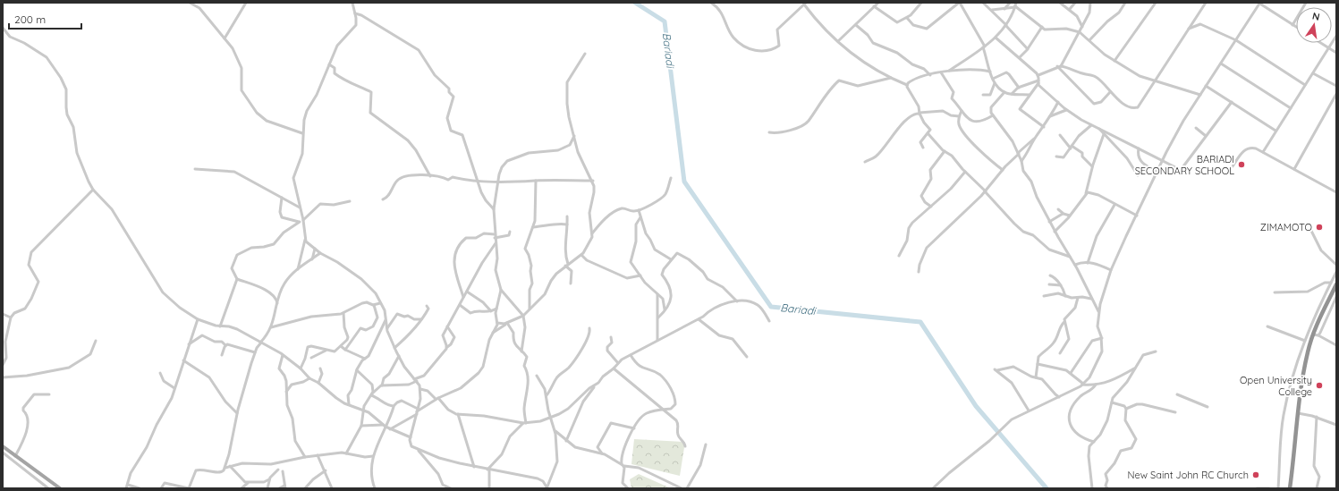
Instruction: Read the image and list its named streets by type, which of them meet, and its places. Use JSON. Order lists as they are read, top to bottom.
{
  "water": ["Bariadi"],
  "places": [
    "BARIADI SECONDARY SCHOOL",
    "ZIMAMOTO",
    "Open University College",
    "New Saint John RC Church"
  ],
  "scale_bar": "200 m",
  "north": "top"
}
